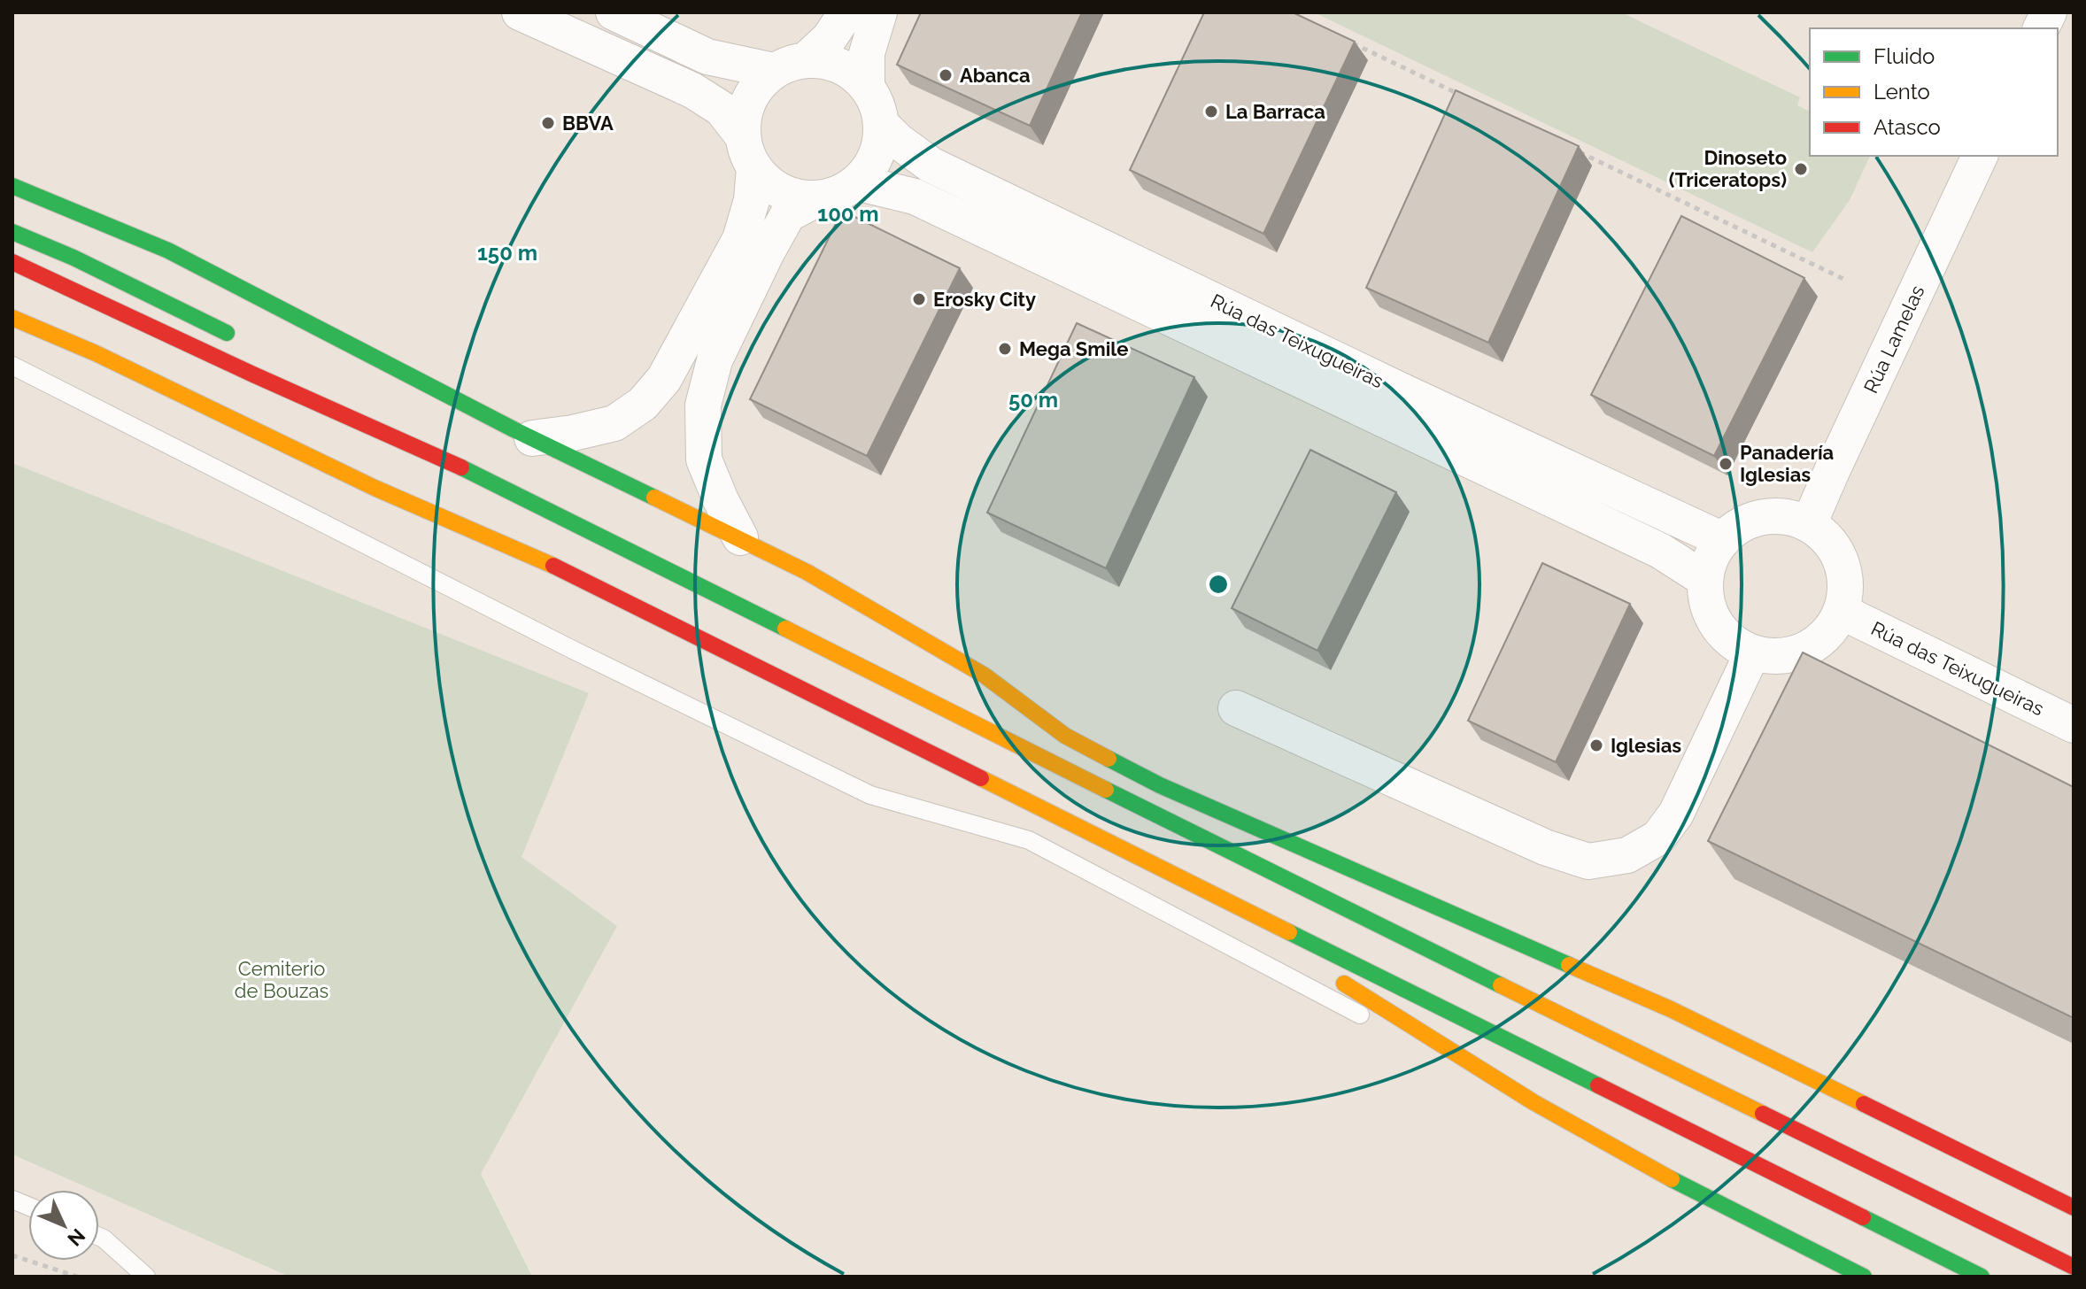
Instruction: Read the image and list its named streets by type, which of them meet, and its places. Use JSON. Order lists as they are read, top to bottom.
{
  "streets": {
    "street": ["Rúa Lamelas", "Rúa das Teixugueiras"]
  },
  "crossings": [
    ["Rúa Lamelas", "Rúa das Teixugueiras"]
  ],
  "parks": ["Cemiterio de Bouzas"],
  "places": [
    "Abanca",
    "La Barraca",
    "BBVA",
    "Dinoseto (Triceratops)",
    "Erosky City",
    "Mega Smile",
    "Panadería Iglesias",
    "Iglesias"
  ],
  "legend": ["Fluido", "Lento", "Atasco"],
  "north": "bottom right",
  "rings": ["100 m", "150 m", "50 m"]
}
